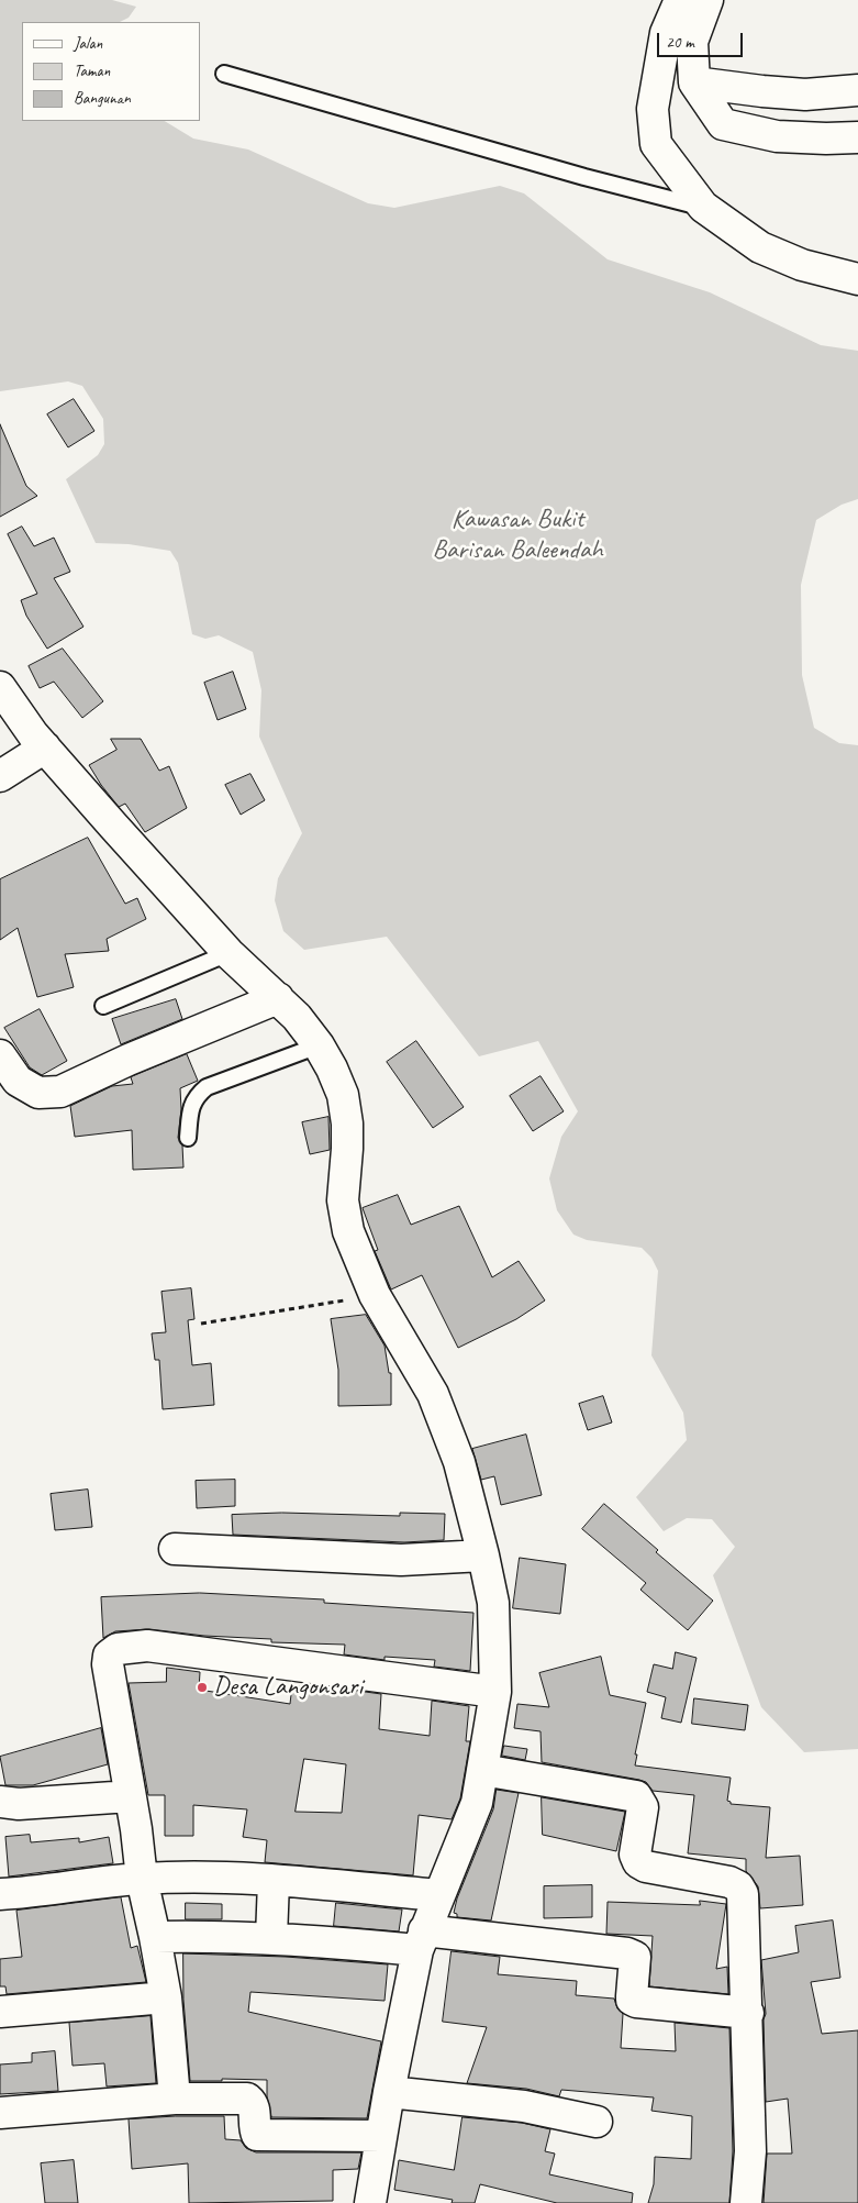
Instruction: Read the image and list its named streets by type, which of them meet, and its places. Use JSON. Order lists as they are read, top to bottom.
{
  "parks": ["Kawasan Bukit Barisan Baleendah"],
  "places": ["Desa Langonsari"],
  "legend": ["Jalan", "Taman", "Bangunan"],
  "scale_bar": "20 m"
}
